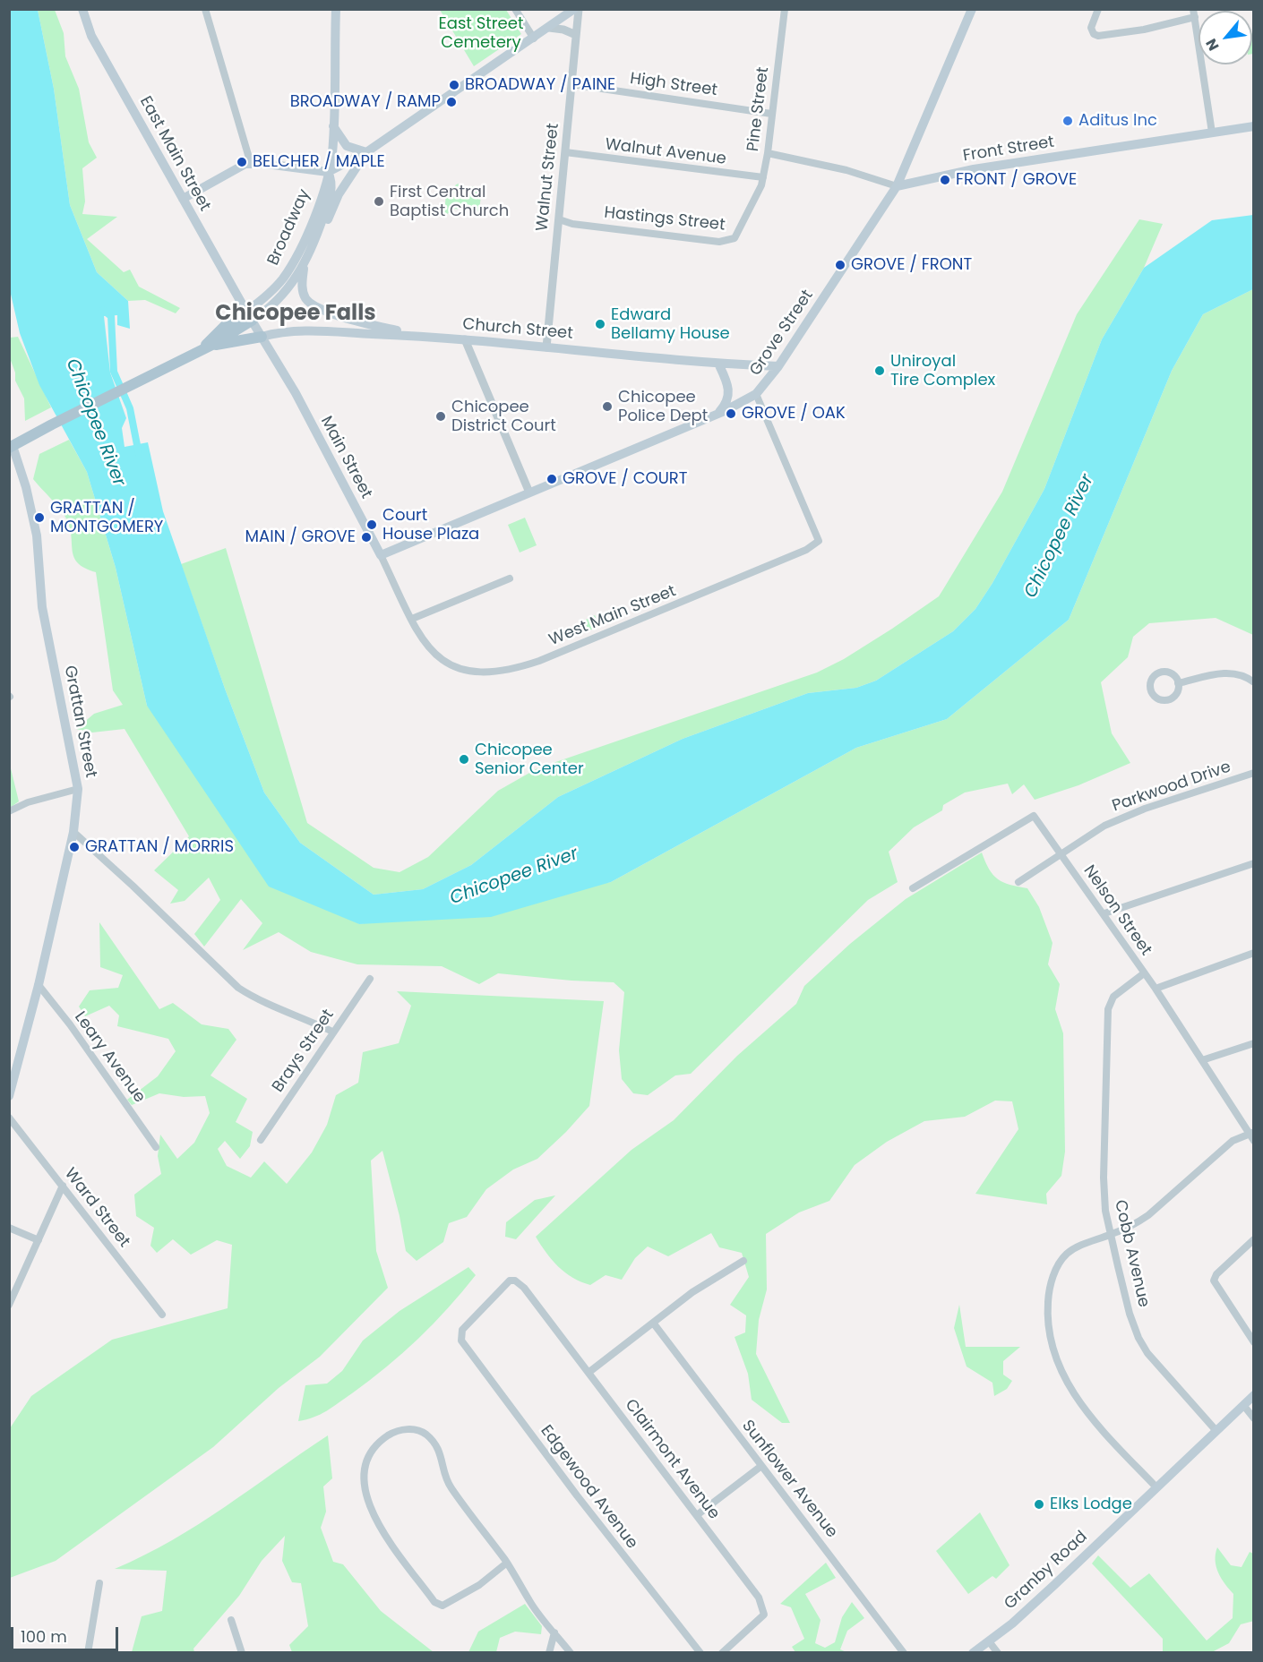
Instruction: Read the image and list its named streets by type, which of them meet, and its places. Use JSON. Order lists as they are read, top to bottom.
{
  "streets": {
    "main road": [
      "Front Street",
      "East Main Street",
      "Broadway",
      "Church Street",
      "Grove Street",
      "Main Street",
      "Grattan Street",
      "Granby Road"
    ],
    "street": [
      "High Street",
      "Pine Street",
      "Walnut Avenue",
      "Walnut Street",
      "Hastings Street",
      "West Main Street",
      "Parkwood Drive",
      "Nelson Street",
      "Brays Street",
      "Leary Avenue",
      "Ward Street",
      "Cobb Avenue",
      "Clairmont Avenue",
      "Sunflower Avenue",
      "Edgewood Avenue"
    ]
  },
  "crossings": [
    ["High Street", "Pine Street"],
    ["High Street", "Walnut Street"],
    ["Pine Street", "Walnut Avenue"],
    ["Pine Street", "Hastings Street"],
    ["Front Street", "Grove Street"],
    ["Walnut Avenue", "Walnut Street"],
    ["East Main Street", "Broadway"],
    ["East Main Street", "Main Street"],
    ["Walnut Street", "Hastings Street"],
    ["Walnut Street", "Church Street"],
    ["Broadway", "Church Street"],
    ["Broadway", "Main Street"],
    ["Church Street", "Grove Street"],
    ["Church Street", "Main Street"],
    ["Grove Street", "Main Street"],
    ["Grove Street", "West Main Street"],
    ["Main Street", "West Main Street"],
    ["Grattan Street", "Leary Avenue"],
    ["Parkwood Drive", "Nelson Street"],
    ["Nelson Street", "Cobb Avenue"],
    ["Cobb Avenue", "Granby Road"],
    ["Clairmont Avenue", "Edgewood Avenue"]
  ],
  "districts": ["Chicopee Falls"],
  "water": ["Chicopee River"],
  "parks": ["East Street Cemetery"],
  "places": [
    "BROADWAY / PAINE",
    "BROADWAY / RAMP",
    "Aditus Inc",
    "BELCHER / MAPLE",
    "FRONT / GROVE",
    "First Central Baptist Church",
    "GROVE / FRONT",
    "Edward Bellamy House",
    "Uniroyal Tire Complex",
    "Chicopee Police Dept",
    "GROVE / OAK",
    "Chicopee District Court",
    "GROVE / COURT",
    "GRATTAN / MONTGOMERY",
    "Court House Plaza",
    "MAIN / GROVE",
    "Chicopee Senior Center",
    "GRATTAN / MORRIS",
    "Elks Lodge"
  ],
  "scale_bar": "100 m",
  "north": "bottom left"
}
